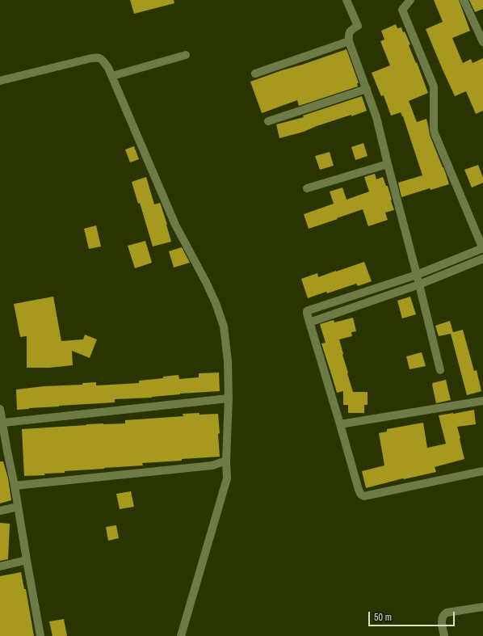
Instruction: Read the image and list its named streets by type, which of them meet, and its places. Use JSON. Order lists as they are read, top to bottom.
{
  "scale_bar": "50 m"
}
